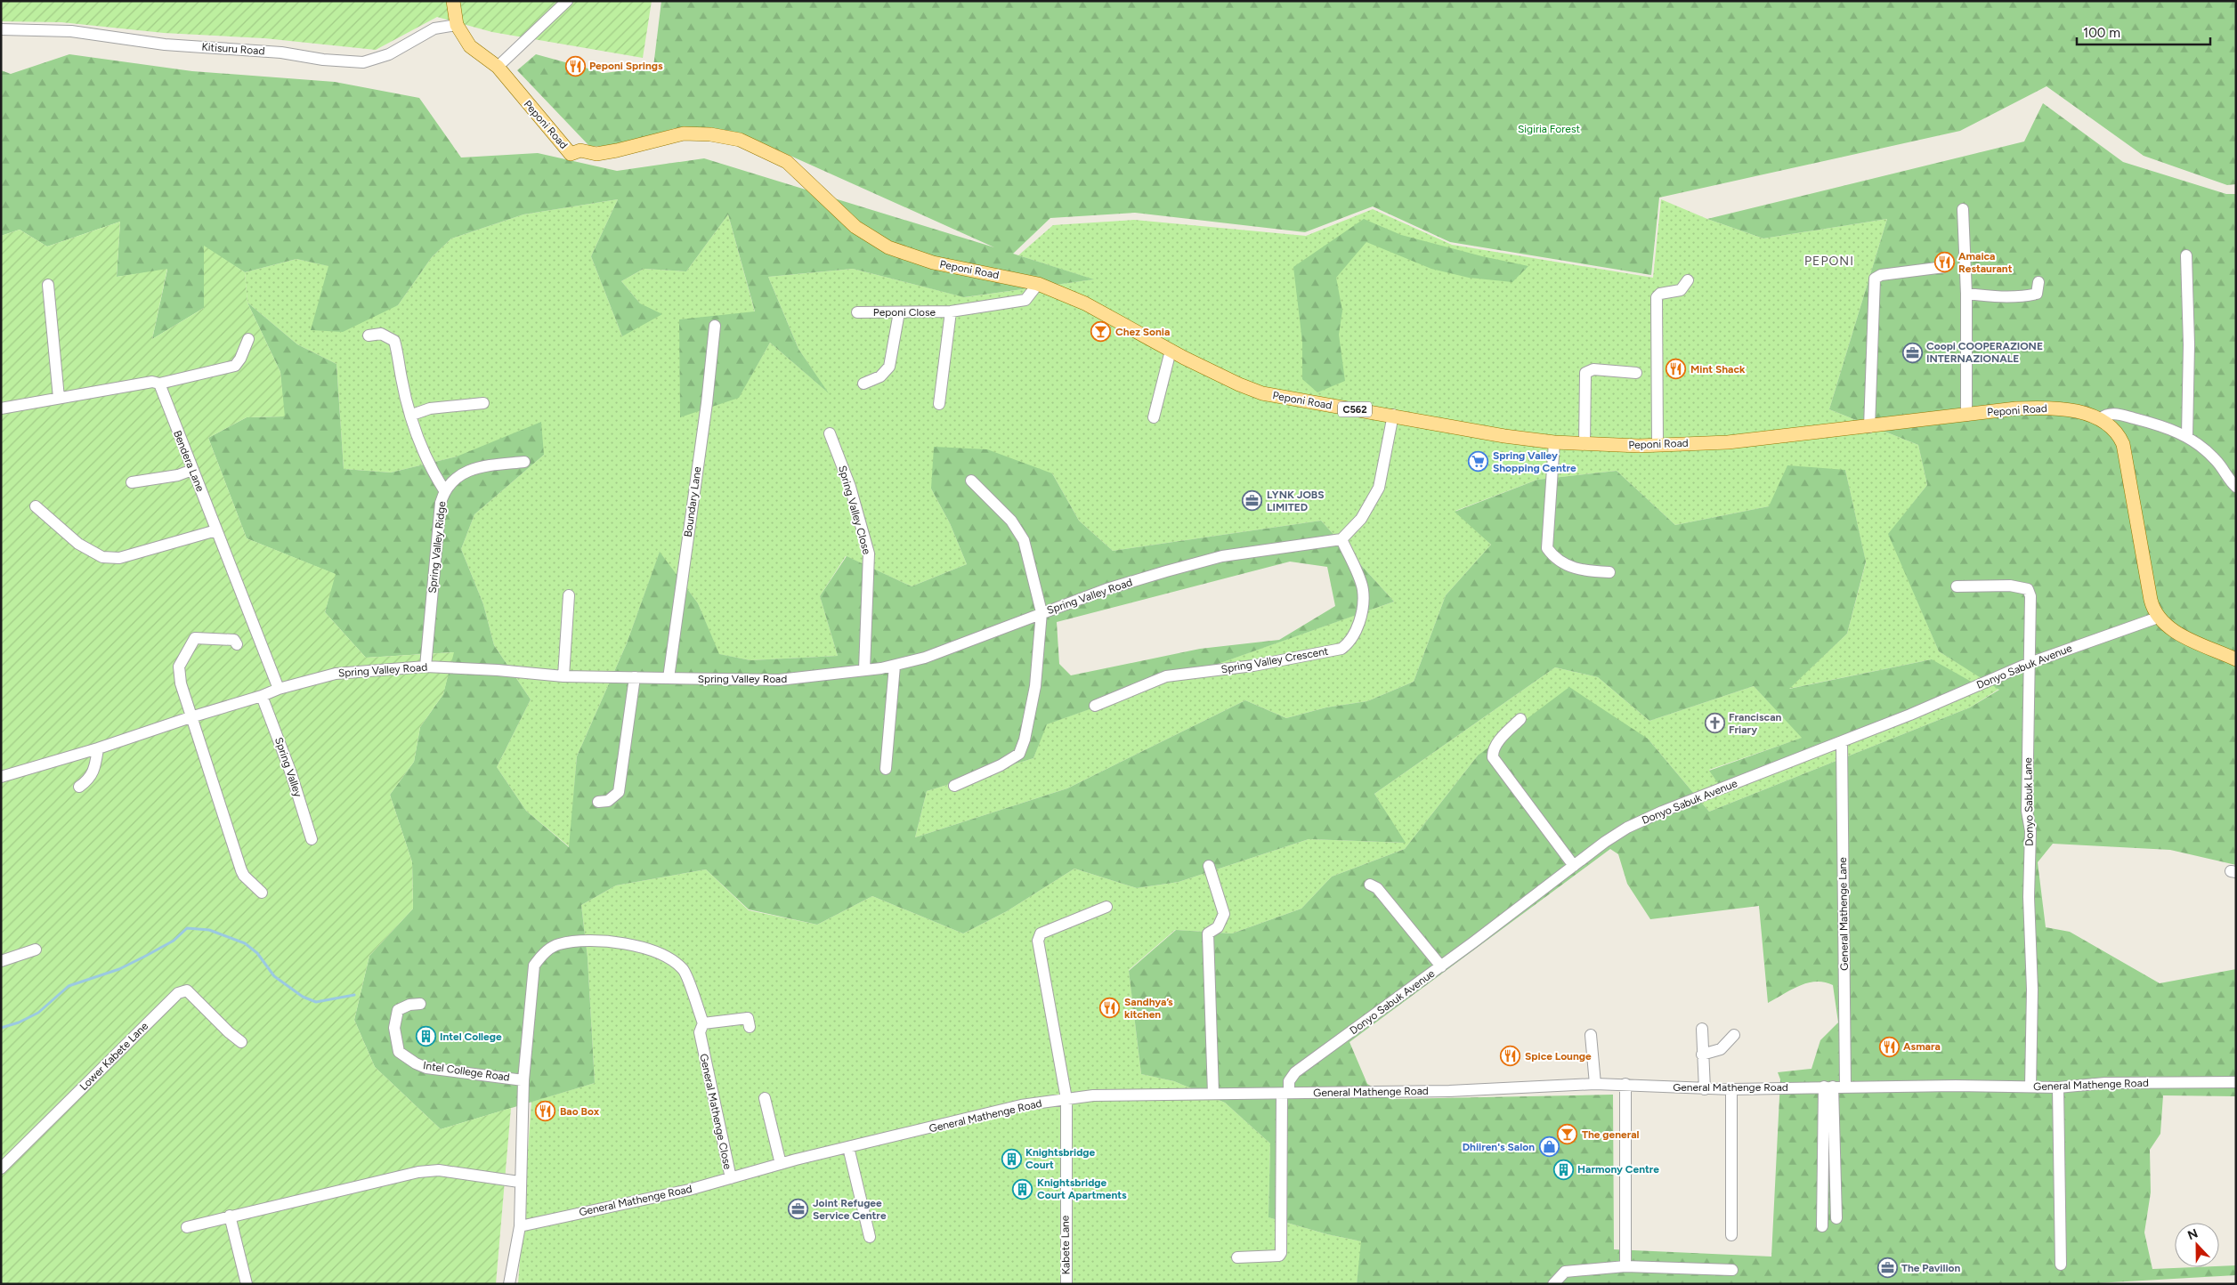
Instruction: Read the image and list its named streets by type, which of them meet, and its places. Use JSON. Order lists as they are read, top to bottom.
{
  "streets": {
    "main road": ["Peponi Road", "C562"],
    "street": [
      "Kitisuru Road",
      "Peponi Close",
      "Bendera Lane",
      "Boundary Lane",
      "Spring Valley Close",
      "Spring Valley Ridge",
      "Spring Valley Road",
      "Spring Valley Crescent",
      "Donyo Sabuk Avenue",
      "Spring Valley",
      "Donyo Sabuk Lane",
      "General Mathenge Lane",
      "Lower Kabete Lane",
      "Intel College Road",
      "General Mathenge Road",
      "General Mathenge Close",
      "Kabete Lane"
    ]
  },
  "crossings": [
    ["Kitisuru Road", "Peponi Road"],
    ["Peponi Road", "Peponi Close"],
    ["Bendera Lane", "Spring Valley Road"],
    ["Boundary Lane", "Spring Valley Road"],
    ["Spring Valley Close", "Spring Valley Road"],
    ["Spring Valley Ridge", "Spring Valley Road"],
    ["Spring Valley Road", "Spring Valley Crescent"],
    ["Spring Valley Road", "Spring Valley"],
    ["Donyo Sabuk Avenue", "Donyo Sabuk Lane"],
    ["Donyo Sabuk Avenue", "General Mathenge Lane"],
    ["Donyo Sabuk Avenue", "General Mathenge Road"],
    ["Donyo Sabuk Lane", "General Mathenge Road"],
    ["General Mathenge Lane", "General Mathenge Road"],
    ["General Mathenge Road", "General Mathenge Close"],
    ["General Mathenge Road", "Kabete Lane"]
  ],
  "districts": ["PEPONI"],
  "parks": ["Sigiria Forest"],
  "places": {
    "restaurant": [
      "Peponi Springs",
      "Amaica Restaurant",
      "Mint Shack",
      "Sandhya’s kitchen",
      "Asmara",
      "Spice Lounge",
      "Bao Box"
    ],
    "bar": ["Chez Sonia", "The general"],
    "office": [
      "Coopi COOPERAZIONE INTERNAZIONALE",
      "LYNK JOBS LIMITED",
      "Joint Refugee Service Centre",
      "The Pavilion"
    ],
    "supermarket": ["Spring Valley Shopping Centre"],
    "church": ["Franciscan Friary"],
    "building": [
      "Intel College",
      "Knightsbridge Court",
      "Harmony Centre",
      "Knightsbridge Court Apartments"
    ],
    "shop": ["Dhiiren's Salon"]
  },
  "scale_bar": "100 m",
  "north": "top"
}
